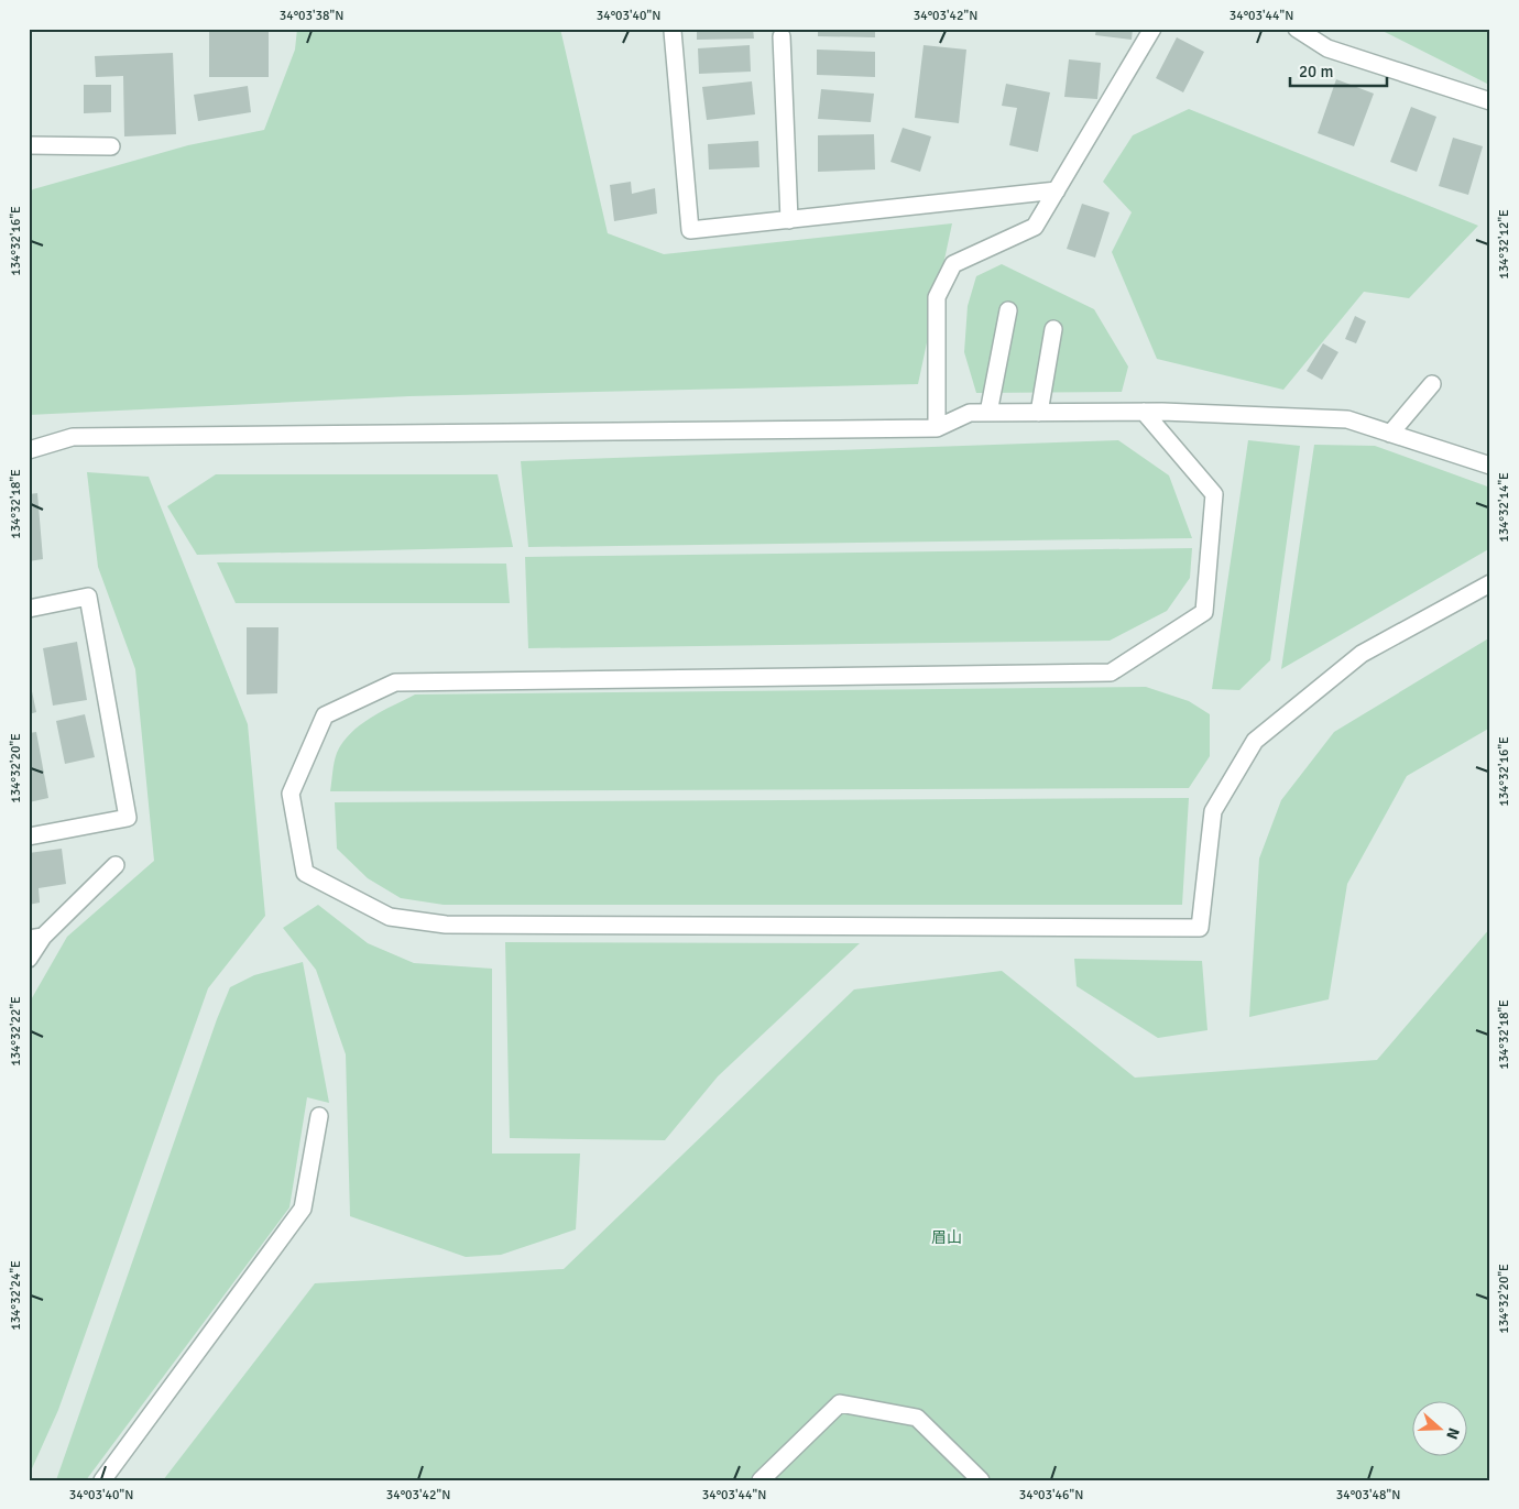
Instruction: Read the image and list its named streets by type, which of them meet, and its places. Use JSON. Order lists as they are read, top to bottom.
{
  "parks": ["眉山"],
  "scale_bar": "20 m",
  "north": "right",
  "coordinates": [
    "34°03'38\"N",
    "34°03'40\"N",
    "34°03'42\"N",
    "34°03'44\"N",
    "134°32'16\"E",
    "134°32'12\"E",
    "134°32'18\"E",
    "134°32'14\"E",
    "134°32'20\"E",
    "134°32'22\"E",
    "134°32'24\"E",
    "34°03'46\"N",
    "34°03'48\"N"
  ]
}
